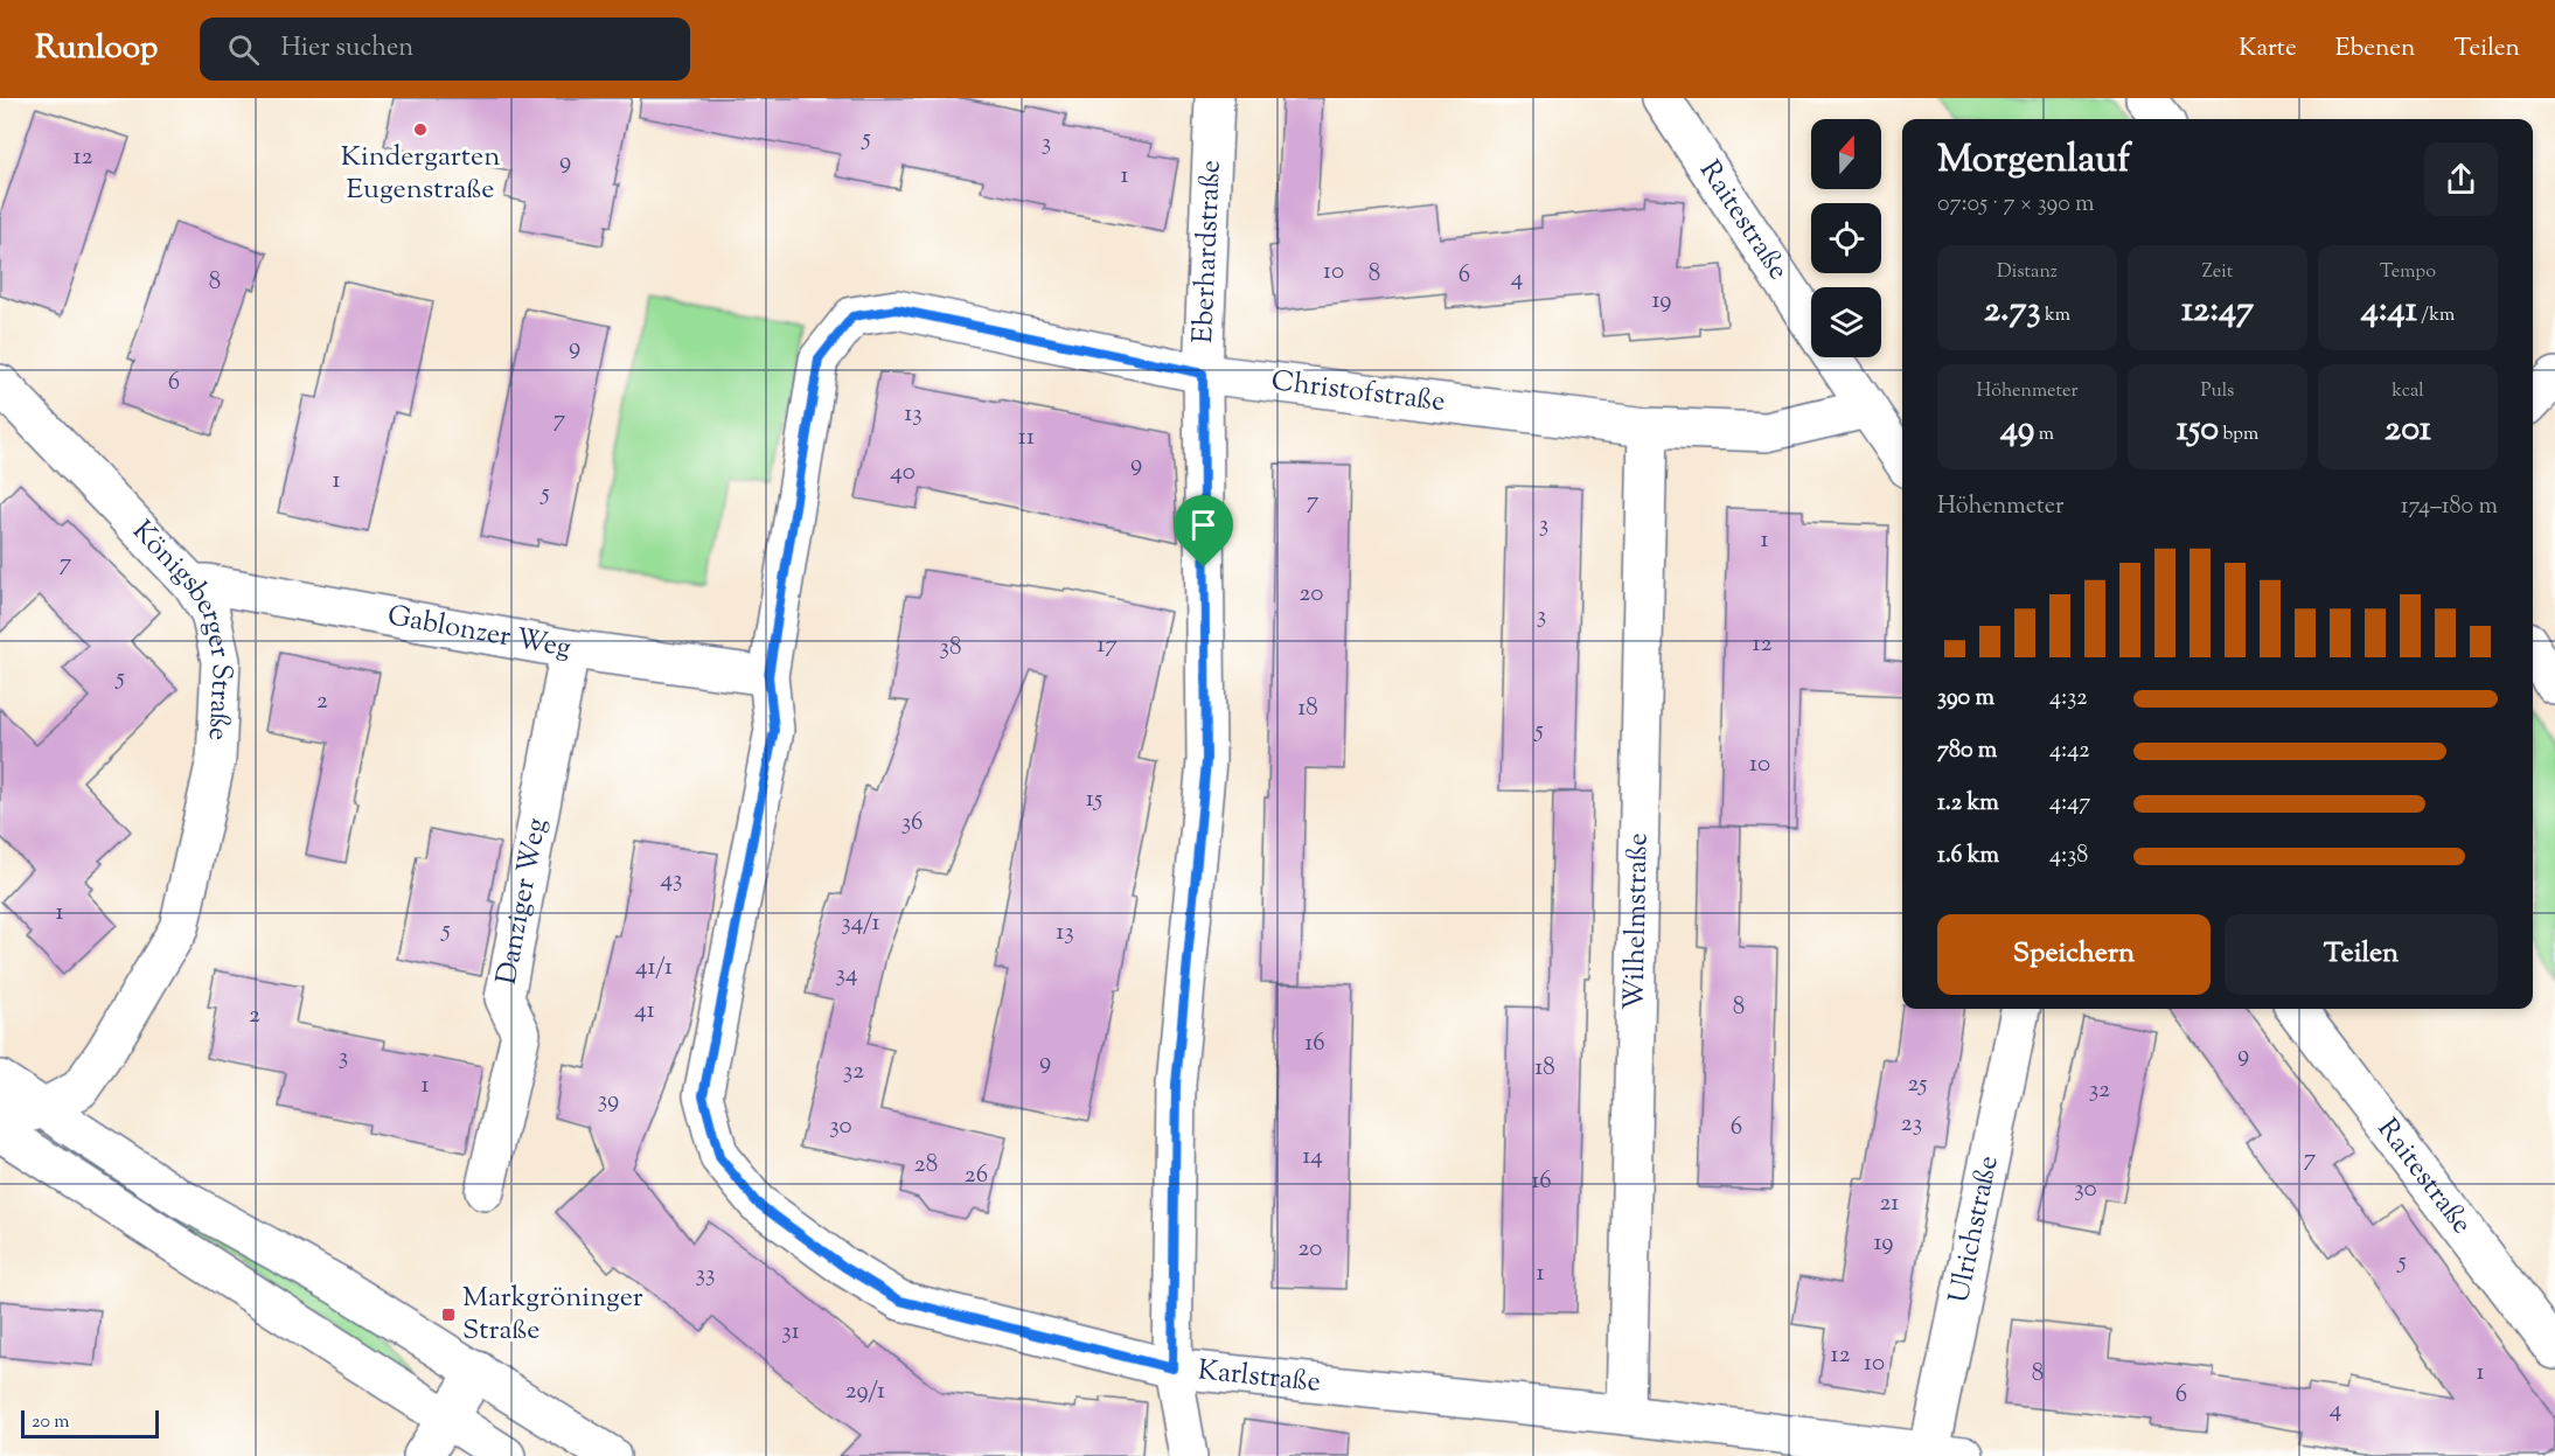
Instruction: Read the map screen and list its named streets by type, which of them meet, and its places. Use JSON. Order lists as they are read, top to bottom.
{
  "streets": {
    "street": [
      "Raitestraße",
      "Eberhardstraße",
      "Christofstraße",
      "Gablonzer Weg",
      "Königsberger Straße",
      "Danziger Weg",
      "Wilhelmstraße",
      "Ulrichstraße",
      "Karlstraße"
    ]
  },
  "crossings": [
    ["Raitestraße", "Christofstraße"],
    ["Eberhardstraße", "Christofstraße"],
    ["Eberhardstraße", "Karlstraße"],
    ["Christofstraße", "Wilhelmstraße"],
    ["Christofstraße", "Karlstraße"],
    ["Gablonzer Weg", "Königsberger Straße"],
    ["Gablonzer Weg", "Danziger Weg"],
    ["Gablonzer Weg", "Karlstraße"],
    ["Wilhelmstraße", "Karlstraße"],
    ["Ulrichstraße", "Karlstraße"]
  ],
  "places": {
    "other": ["Kindergarten Eugenstraße"],
    "transit": ["Markgröninger Straße"]
  },
  "house_numbers": [
    "5",
    "3",
    "12",
    "9",
    "1",
    "10",
    "8",
    "6",
    "4",
    "8",
    "19",
    "9",
    "6",
    "13",
    "7",
    "11",
    "9",
    "40",
    "1",
    "5",
    "7",
    "3",
    "1",
    "7",
    "20",
    "3",
    "12",
    "17",
    "38",
    "5",
    "2",
    "18",
    "5",
    "10",
    "15",
    "36",
    "43",
    "1",
    "34/1",
    "5",
    "13",
    "41/1",
    "34",
    "8",
    "41",
    "2",
    "16",
    "9",
    "3",
    "9",
    "18",
    "32",
    "25",
    "1",
    "32",
    "39",
    "23",
    "30",
    "6",
    "14",
    "7",
    "28",
    "26",
    "16",
    "30",
    "21",
    "19",
    "20",
    "5",
    "1",
    "33",
    "31",
    "12",
    "10",
    "1",
    "8",
    "29/1",
    "6",
    "4"
  ],
  "scale_bar": "20 m",
  "north": "top",
  "page": {
    "header": "Runloop",
    "search": "Hier suchen",
    "nav": ["Karte", "Ebenen", "Teilen"],
    "heading": ["Morgenlauf", "07:05 · 7 × 390 m"],
    "stats": [
      ["Distanz", "2.73 km"],
      ["Zeit", "12:47"],
      ["Tempo", "4:41 /km"],
      ["Höhenmeter", "49 m"],
      ["Puls", "150 bpm"],
      ["kcal", "201"]
    ],
    "chart": ["Höhenmeter", "174–180 m"],
    "list": [
      {
        "name": "390 m",
        "note": "4:32"
      },
      {
        "name": "780 m",
        "note": "4:42"
      },
      {
        "name": "1.2 km",
        "note": "4:47"
      },
      {
        "name": "1.6 km",
        "note": "4:38"
      }
    ],
    "buttons": ["Speichern", "Teilen"],
    "scale": "20 m"
  }
}
